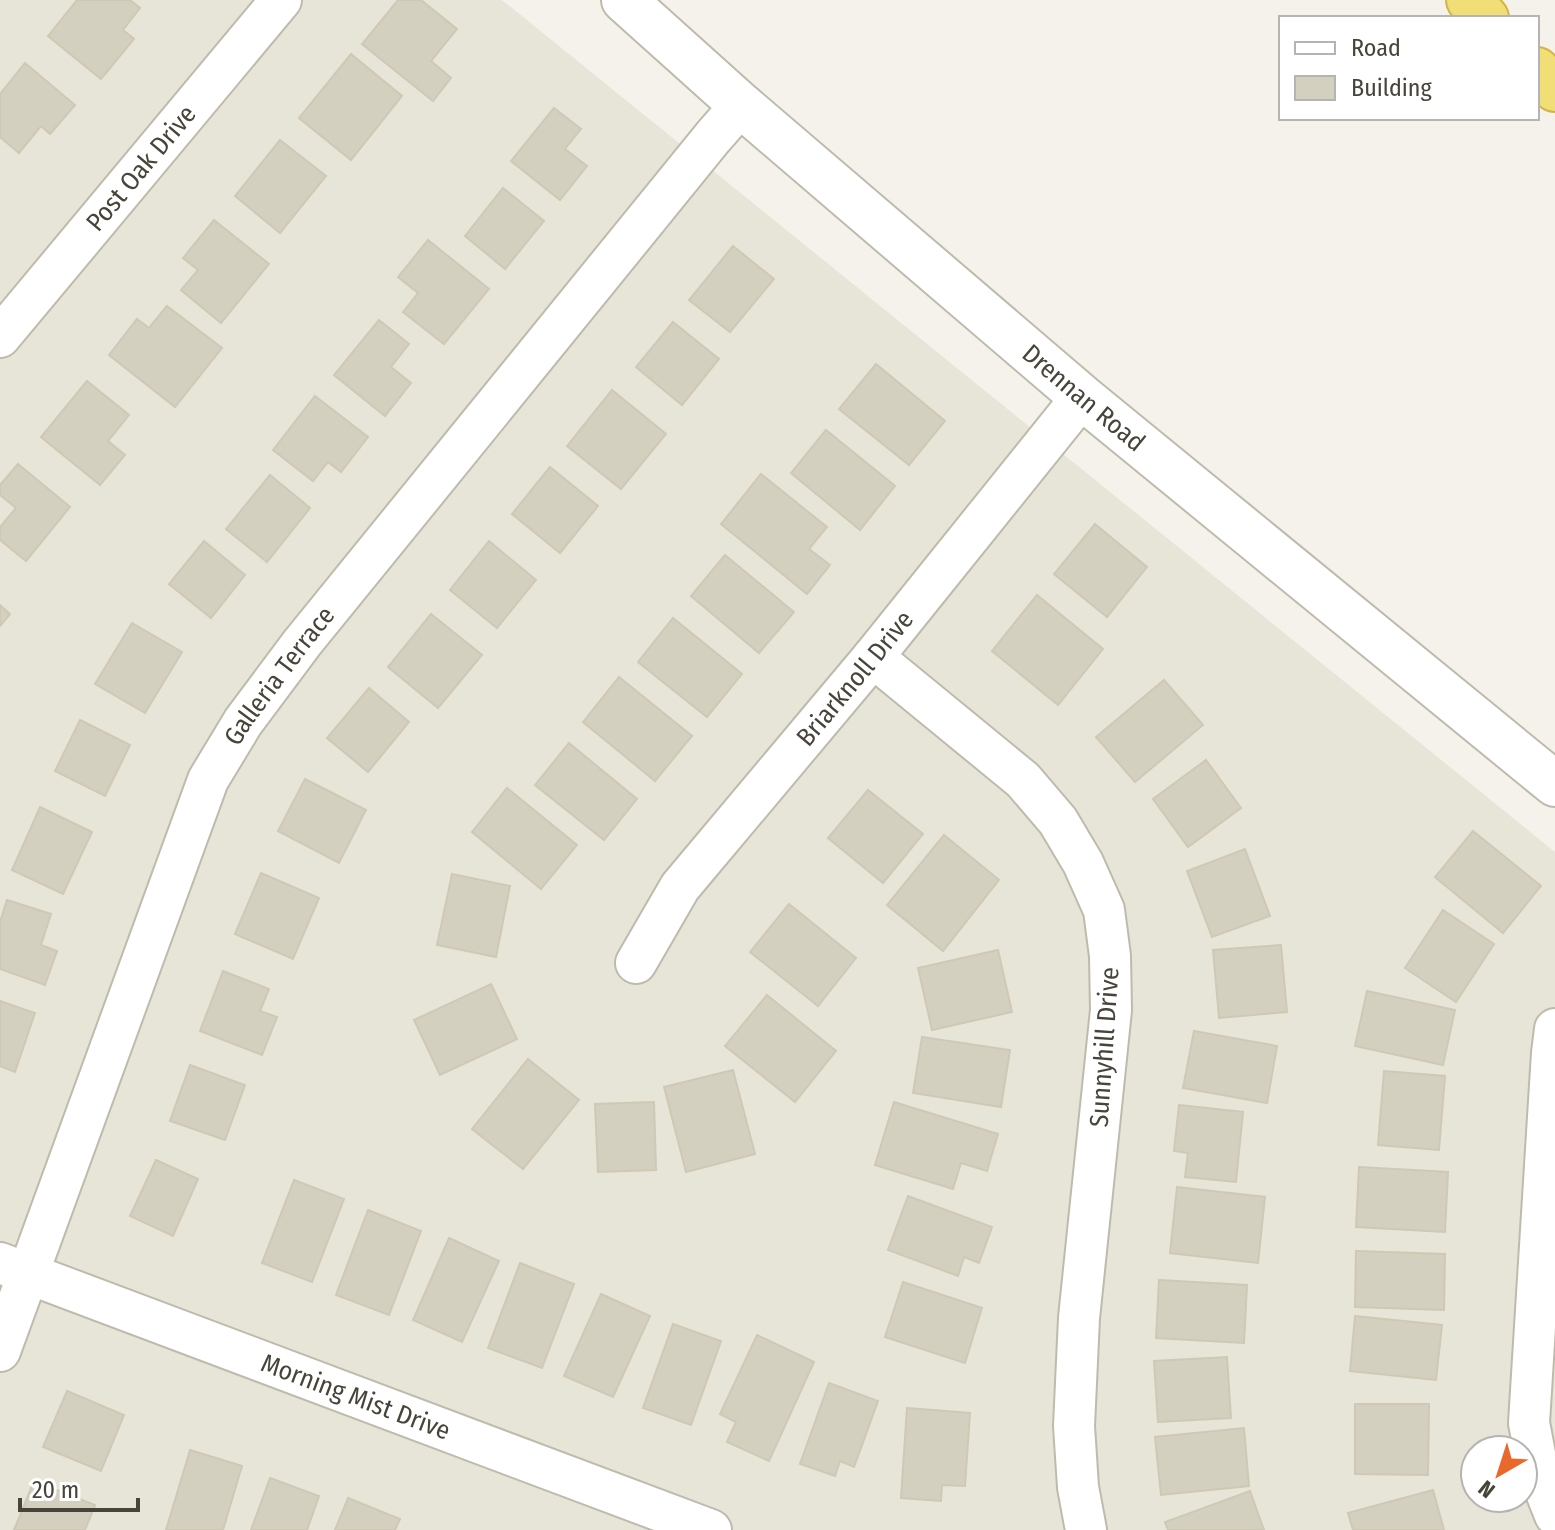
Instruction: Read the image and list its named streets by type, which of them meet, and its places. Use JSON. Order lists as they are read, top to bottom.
{
  "streets": {
    "street": [
      "Post Oak Drive",
      "Drennan Road",
      "Galleria Terrace",
      "Briarknoll Drive",
      "Sunnyhill Drive",
      "Morning Mist Drive"
    ]
  },
  "crossings": [
    ["Drennan Road", "Galleria Terrace"],
    ["Drennan Road", "Briarknoll Drive"],
    ["Galleria Terrace", "Morning Mist Drive"],
    ["Briarknoll Drive", "Sunnyhill Drive"]
  ],
  "legend": ["Road", "Building"],
  "scale_bar": "20 m",
  "north": "bottom left"
}
